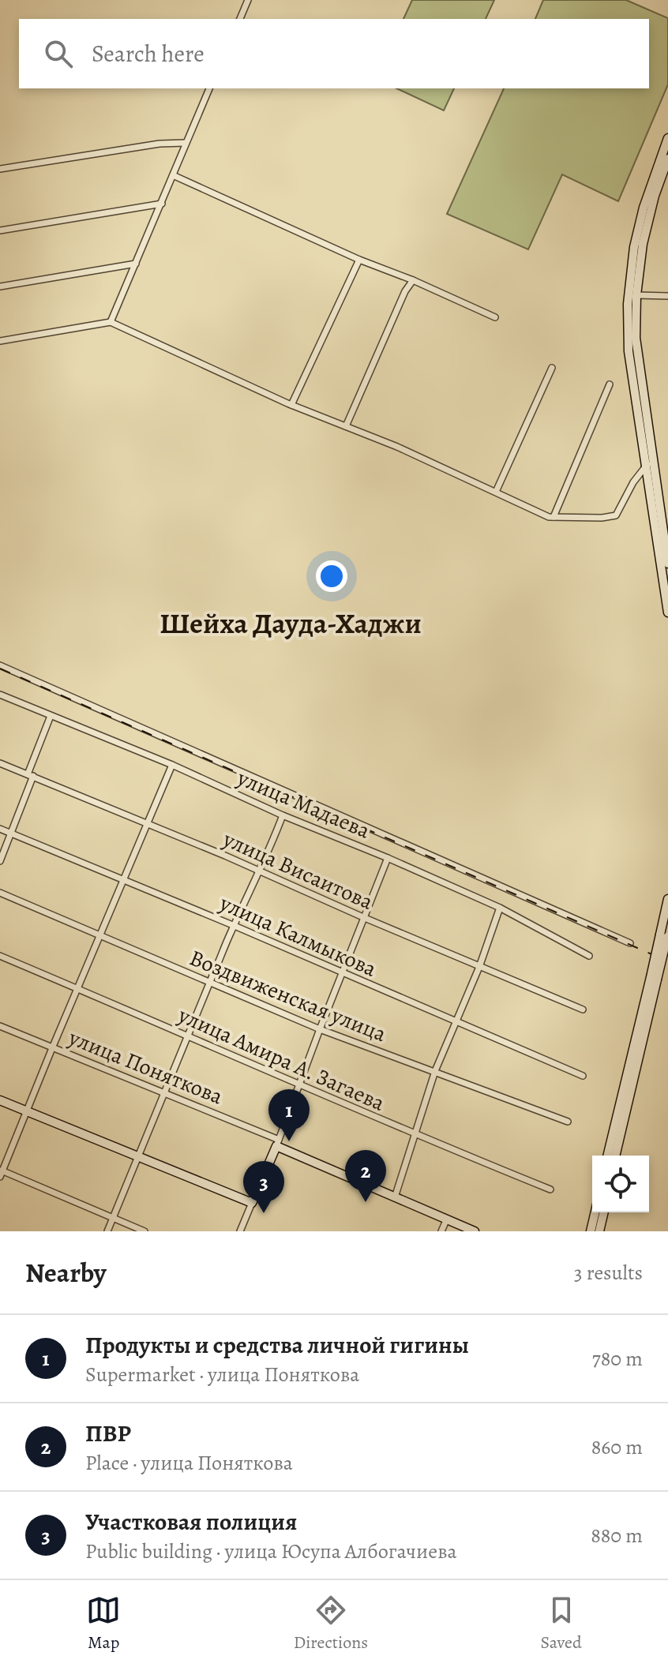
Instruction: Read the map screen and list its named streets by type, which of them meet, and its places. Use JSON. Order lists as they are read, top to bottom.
{
  "streets": {
    "main road": ["улица Поняткова"],
    "street": [
      "улица Мадаева",
      "улица Висаитова",
      "улица Калмыкова",
      "Воздвиженская улица",
      "улица Амира А. Загаева"
    ]
  },
  "districts": ["Шейха Дауда-Хаджи"],
  "page": {
    "search": "Search here",
    "pins": ["1", "2", "3"],
    "heading": ["Nearby", "3 results"],
    "list": [
      {
        "mark": "1",
        "name": "Продукты и средства личной гигины",
        "note": "Supermarket · улица Поняткова",
        "value": "780 m"
      },
      {
        "mark": "2",
        "name": "ПВР",
        "note": "Place · улица Поняткова",
        "value": "860 m"
      },
      {
        "mark": "3",
        "name": "Участковая полиция",
        "note": "Public building · улица Юсупа Албогачиева",
        "value": "880 m"
      }
    ],
    "nav": ["Map", "Directions", "Saved"]
  }
}
